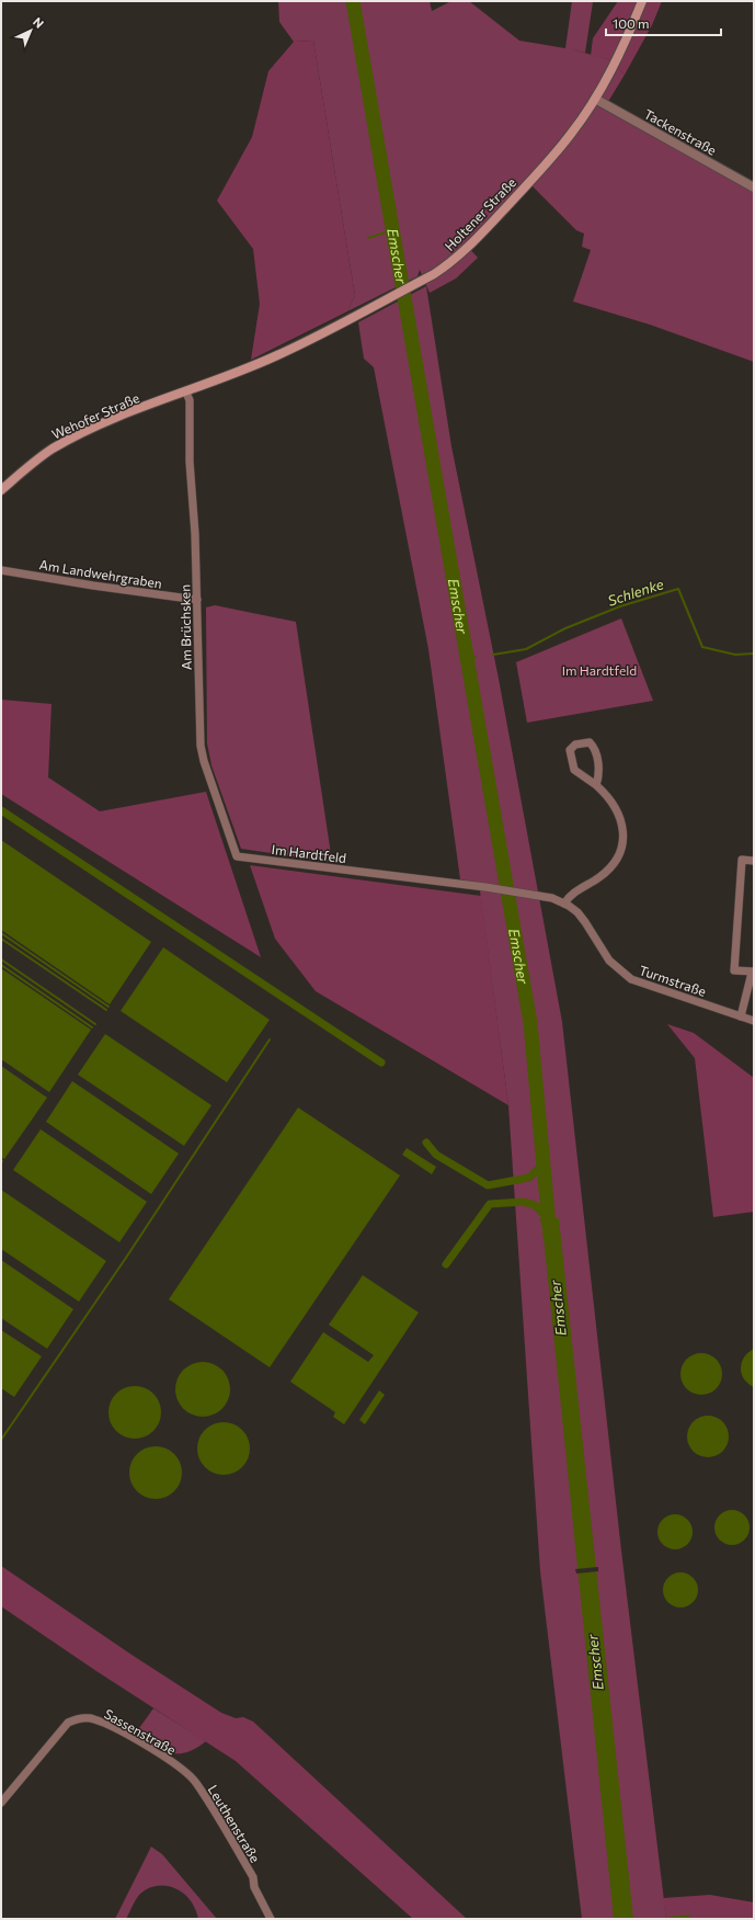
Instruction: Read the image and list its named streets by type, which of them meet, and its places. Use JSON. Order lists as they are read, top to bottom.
{
  "streets": {
    "main road": ["Holtener Straße", "Wehofer Straße"],
    "street": [
      "Tackenstraße",
      "Am Landwehrgraben",
      "Am Brüchsken",
      "Im Hardtfeld",
      "Turmstraße",
      "Sassenstraße",
      "Leuthenstraße"
    ]
  },
  "crossings": [
    ["Tackenstraße", "Holtener Straße"],
    ["Holtener Straße", "Wehofer Straße"],
    ["Holtener Straße", "Am Brüchsken"],
    ["Wehofer Straße", "Am Brüchsken"],
    ["Am Landwehrgraben", "Am Brüchsken"],
    ["Am Brüchsken", "Im Hardtfeld"],
    ["Im Hardtfeld", "Turmstraße"],
    ["Sassenstraße", "Leuthenstraße"]
  ],
  "water": ["Emscher", "Schlenke"],
  "parks": ["Im Hardtfeld"],
  "scale_bar": "100 m",
  "north": "top right"
}
